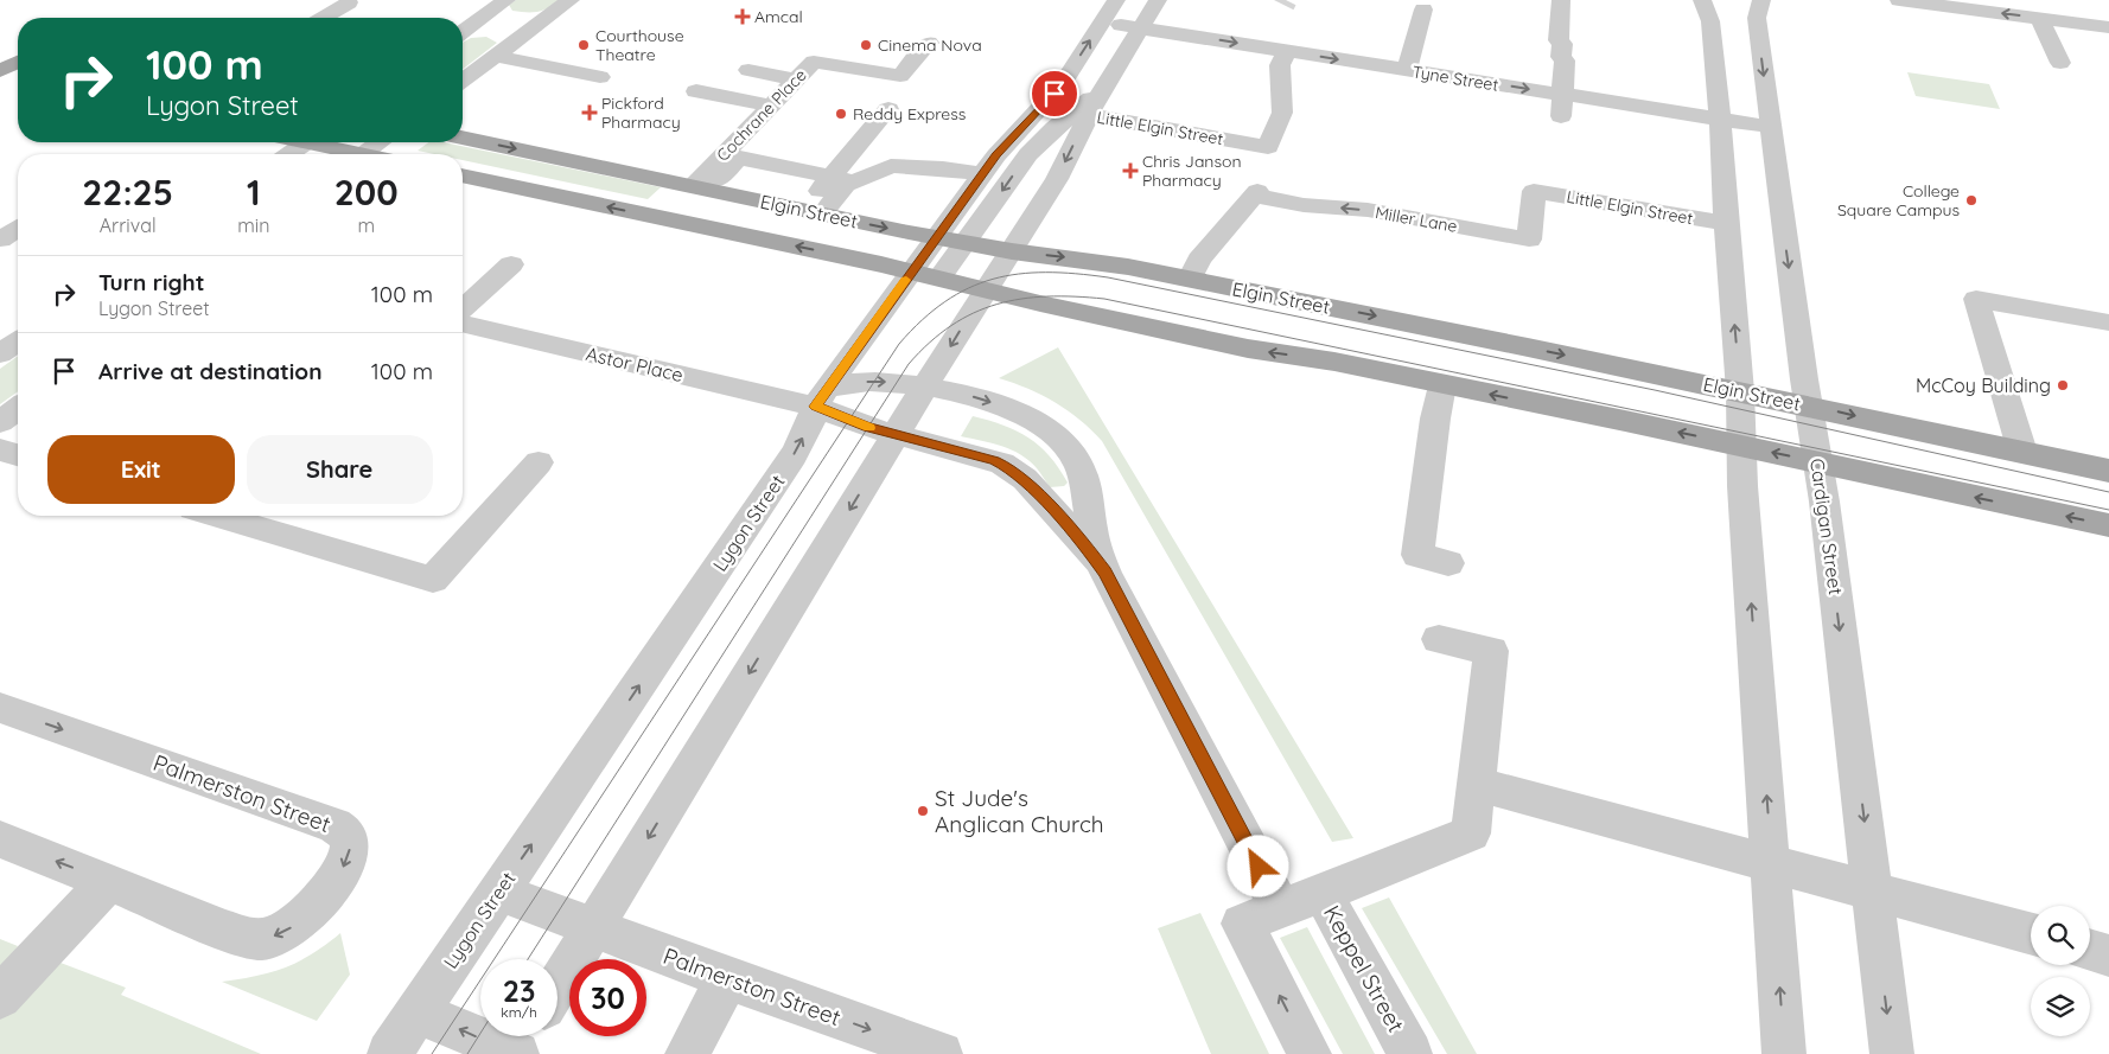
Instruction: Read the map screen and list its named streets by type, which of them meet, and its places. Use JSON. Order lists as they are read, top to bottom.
{
  "streets": {
    "main road": ["Elgin Street"],
    "street": [
      "Tyne Street",
      "Cochrane Place",
      "Little Elgin Street",
      "Miller Lane",
      "Astor Place",
      "Lygon Street",
      "Cardigan Street",
      "Palmerston Street",
      "Keppel Street"
    ]
  },
  "crossings": [
    ["Tyne Street", "Little Elgin Street"],
    ["Tyne Street", "Lygon Street"],
    ["Tyne Street", "Cardigan Street"],
    ["Cochrane Place", "Elgin Street"],
    ["Little Elgin Street", "Miller Lane"],
    ["Elgin Street", "Miller Lane"],
    ["Elgin Street", "Lygon Street"],
    ["Elgin Street", "Cardigan Street"],
    ["Astor Place", "Lygon Street"],
    ["Lygon Street", "Palmerston Street"]
  ],
  "one_way": ["Tyne Street", "Miller Lane"],
  "places": {
    "health": ["Amcal", "Pickford Pharmacy", "Chris Janson Pharmacy"],
    "other": [
      "Courthouse Theatre",
      "Cinema Nova",
      "Reddy Express",
      "College Square Campus",
      "McCoy Building",
      "St Jude's Anglican Church"
    ]
  },
  "page": {
    "turn": ["100 m", "Lygon Street"],
    "eta": [
      "22:25",
      "Arrival",
      "1",
      "min",
      "200",
      "m"
    ],
    "list": [
      {
        "name": "Turn right",
        "note": "Lygon Street",
        "value": "100 m"
      },
      {
        "name": "Arrive at destination",
        "value": "100 m"
      }
    ],
    "buttons": ["Exit", "Share"],
    "speed": "23 km/h",
    "limit": "30"
  }
}
